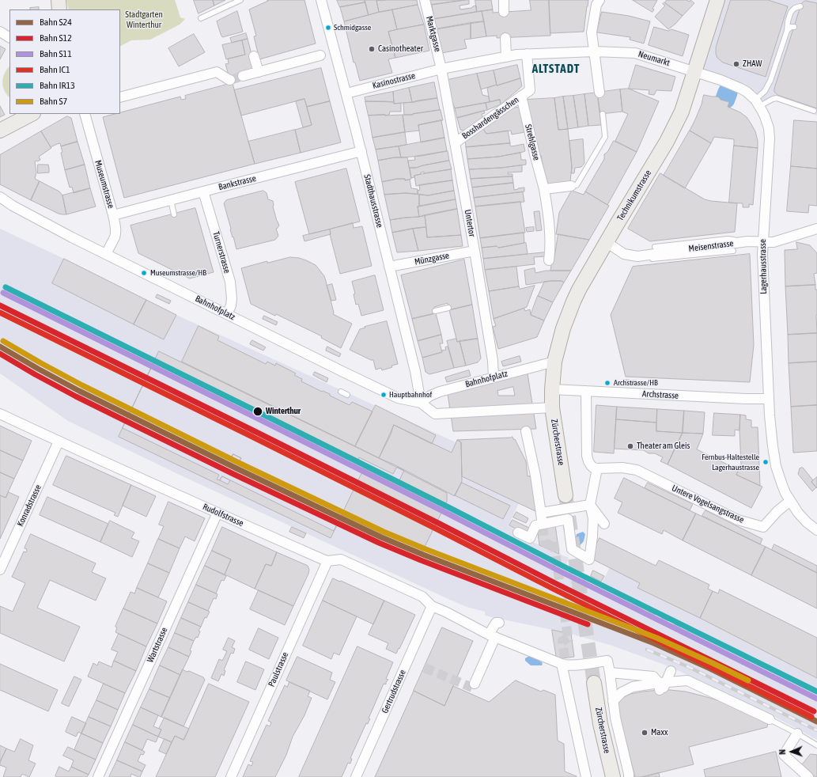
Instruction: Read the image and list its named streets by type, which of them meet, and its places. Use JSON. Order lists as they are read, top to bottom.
{
  "streets": {
    "main road": ["Technikumstrasse", "Zürcherstrasse"],
    "street": [
      "Marktgasse",
      "Neumarkt",
      "Kasinostrasse",
      "Bosshardengässchen",
      "Strehlgasse",
      "Bankstrasse",
      "Museumstrasse",
      "Stadthausstrasse",
      "Untertor",
      "Meisenstrasse",
      "Turnerstrasse",
      "Münzgasse",
      "Lagerhausstrasse",
      "Bahnhofplatz",
      "Archstrasse",
      "Untere Vogelsangstrasse",
      "Konradstrasse",
      "Rudolfstrasse",
      "Wartstrasse",
      "Paulstrasse",
      "Gertrudstrasse"
    ]
  },
  "crossings": [
    ["Marktgasse", "Neumarkt"],
    ["Marktgasse", "Kasinostrasse"],
    ["Marktgasse", "Untertor"],
    ["Neumarkt", "Kasinostrasse"],
    ["Neumarkt", "Technikumstrasse"],
    ["Neumarkt", "Untertor"],
    ["Neumarkt", "Lagerhausstrasse"],
    ["Kasinostrasse", "Stadthausstrasse"],
    ["Kasinostrasse", "Untertor"],
    ["Bosshardengässchen", "Strehlgasse"],
    ["Bosshardengässchen", "Untertor"],
    ["Bankstrasse", "Museumstrasse"],
    ["Bankstrasse", "Stadthausstrasse"],
    ["Bankstrasse", "Turnerstrasse"],
    ["Museumstrasse", "Bahnhofplatz"],
    ["Technikumstrasse", "Meisenstrasse"],
    ["Technikumstrasse", "Lagerhausstrasse"],
    ["Technikumstrasse", "Bahnhofplatz"],
    ["Technikumstrasse", "Archstrasse"],
    ["Technikumstrasse", "Zürcherstrasse"],
    ["Stadthausstrasse", "Münzgasse"],
    ["Stadthausstrasse", "Bahnhofplatz"],
    ["Untertor", "Münzgasse"],
    ["Untertor", "Bahnhofplatz"],
    ["Meisenstrasse", "Lagerhausstrasse"],
    ["Turnerstrasse", "Bahnhofplatz"],
    ["Lagerhausstrasse", "Archstrasse"],
    ["Lagerhausstrasse", "Untere Vogelsangstrasse"],
    ["Bahnhofplatz", "Zürcherstrasse"],
    ["Archstrasse", "Zürcherstrasse"],
    ["Konradstrasse", "Rudolfstrasse"],
    ["Rudolfstrasse", "Wartstrasse"],
    ["Rudolfstrasse", "Paulstrasse"],
    ["Rudolfstrasse", "Gertrudstrasse"]
  ],
  "districts": ["ALTSTADT"],
  "parks": ["Stadtgarten Winterthur"],
  "places": [
    "Schmidgasse",
    "Casinotheater",
    "ZHAW",
    "Museumstrasse/HB",
    "Archstrasse/HB",
    "Hauptbahnhof",
    "Winterthur",
    "Theater am Gleis",
    "Fernbus-Haltestelle Lagerhaustrasse",
    "Maxx"
  ],
  "lines": [
    "rail line IR13",
    "rail line S11",
    "rail line S12",
    "rail line IC1",
    "rail line S7",
    "rail line S24"
  ],
  "legend": [
    "Bahn S24",
    "Bahn S12",
    "Bahn S11",
    "Bahn IC1",
    "Bahn IR13",
    "Bahn S7"
  ],
  "north": "left"
}
